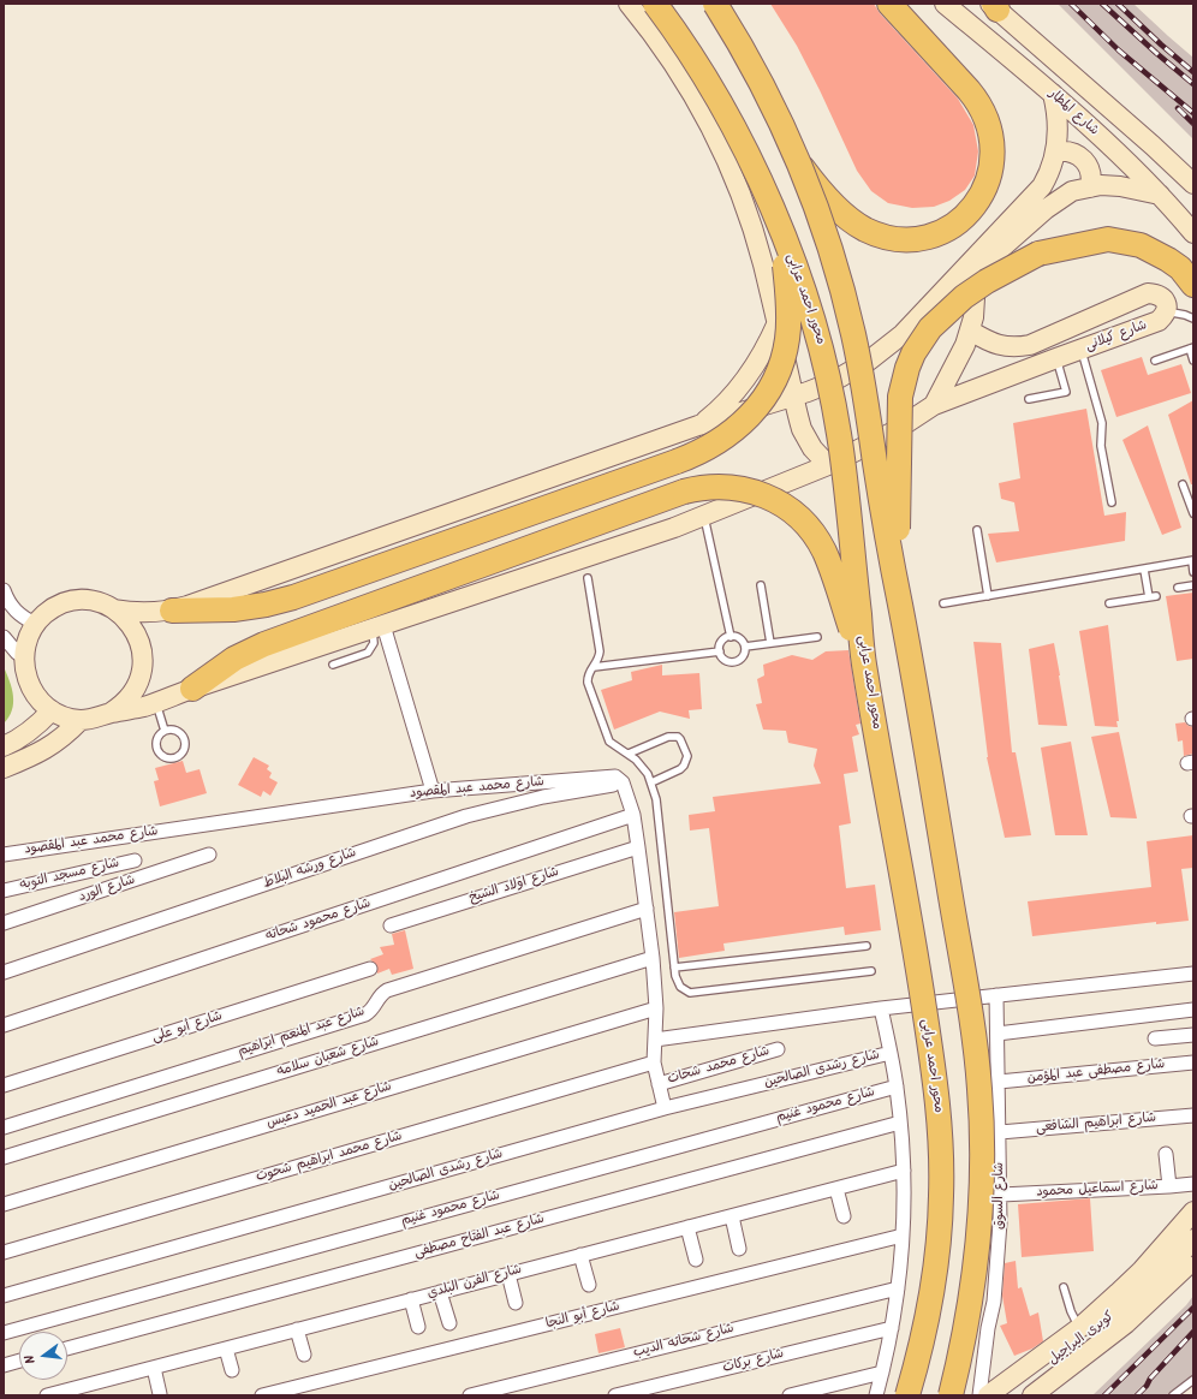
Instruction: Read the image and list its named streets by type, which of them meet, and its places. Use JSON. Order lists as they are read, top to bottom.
{
  "streets": {
    "highway": ["محور احمد عرابى"],
    "street": [
      "شارع المطار",
      "شارع كيلانى",
      "شارع محمد عبد المقصود",
      "شارع ورشه البلاط",
      "شارع مسجد التوبه",
      "شارع اولاد الشيخ",
      "شارع الورد",
      "شارع محمود شحاته",
      "شارع أبو على",
      "شارع عبد المنعم ابراهيم",
      "شارع شعبان سلامه",
      "شارع محمد شحات",
      "شارع رشدى الصالحين",
      "شارع مصطفى عبد المؤمن",
      "شارع عبد الحميد دعبس",
      "شارع محمود غنيم",
      "شارع ابراهيم الشافعى",
      "شارع محمد ابراهيم شحوت",
      "شارع اسماعيل محمود",
      "شارع السوق",
      "شارع عبد الفتاح مصطفى",
      "شارع الفرن البلدي",
      "شارع أبو النجا",
      "كوبرى البراجيل",
      "شارع شحاته الديب",
      "شارع بركات"
    ]
  },
  "crossings": [
    ["شارع محمد عبد المقصود", "شارع ورشه البلاط"],
    ["شارع مصطفى عبد المؤمن", "شارع السوق"],
    ["شارع ابراهيم الشافعى", "شارع السوق"],
    ["شارع اسماعيل محمود", "شارع السوق"]
  ],
  "north": "left"
}
